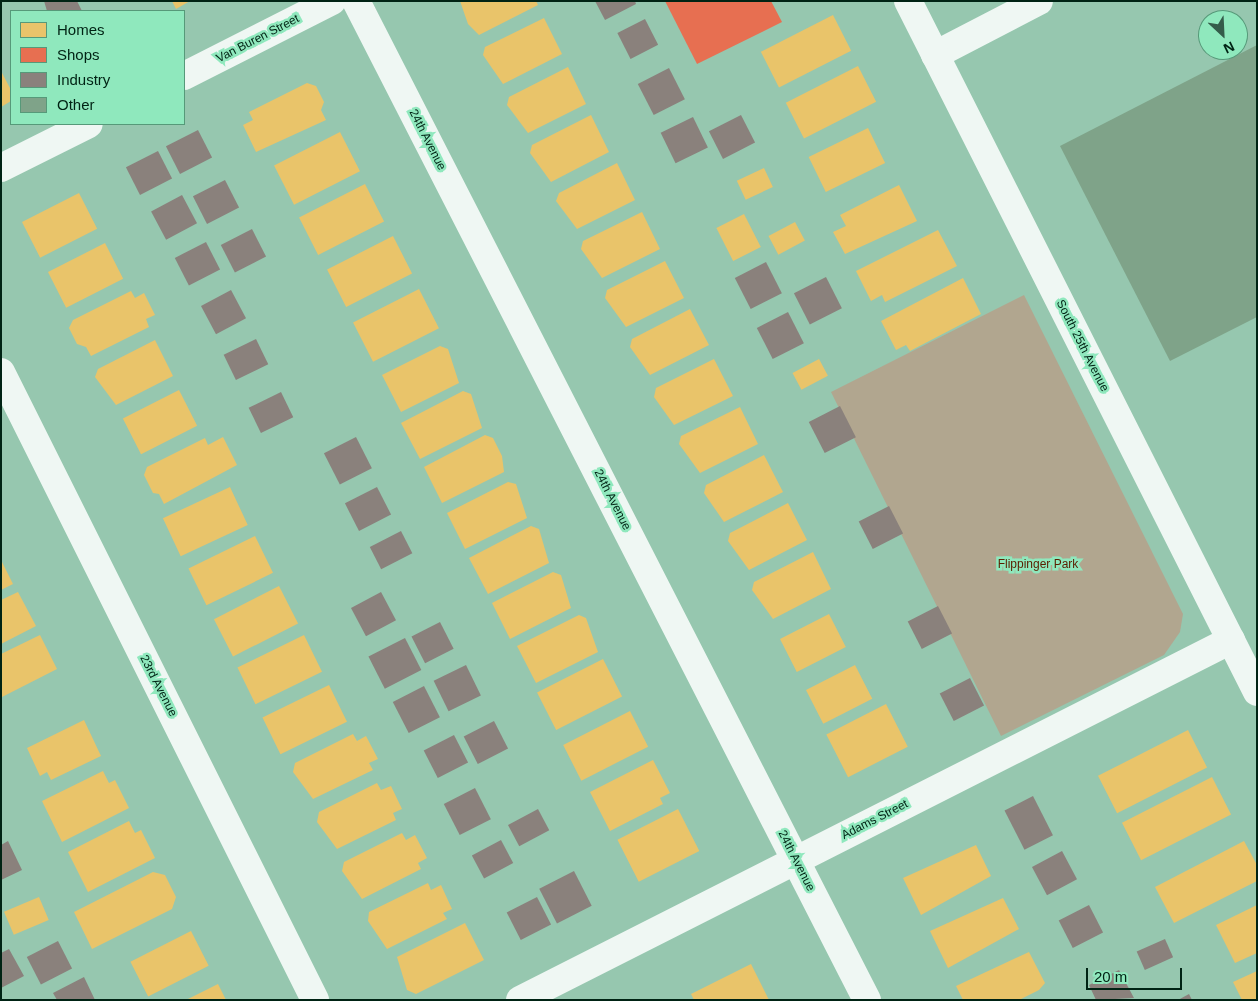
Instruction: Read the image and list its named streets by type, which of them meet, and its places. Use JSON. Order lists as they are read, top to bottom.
{
  "streets": {
    "street": [
      "Van Buren Street",
      "24th Avenue",
      "South 25th Avenue",
      "23rd Avenue",
      "Adams Street"
    ]
  },
  "crossings": [
    ["24th Avenue", "Adams Street"],
    ["South 25th Avenue", "Adams Street"]
  ],
  "parks": ["Flippinger Park"],
  "legend": [
    "Homes",
    "Shops",
    "Industry",
    "Other"
  ],
  "scale_bar": "20 m",
  "north": "bottom right"
}
